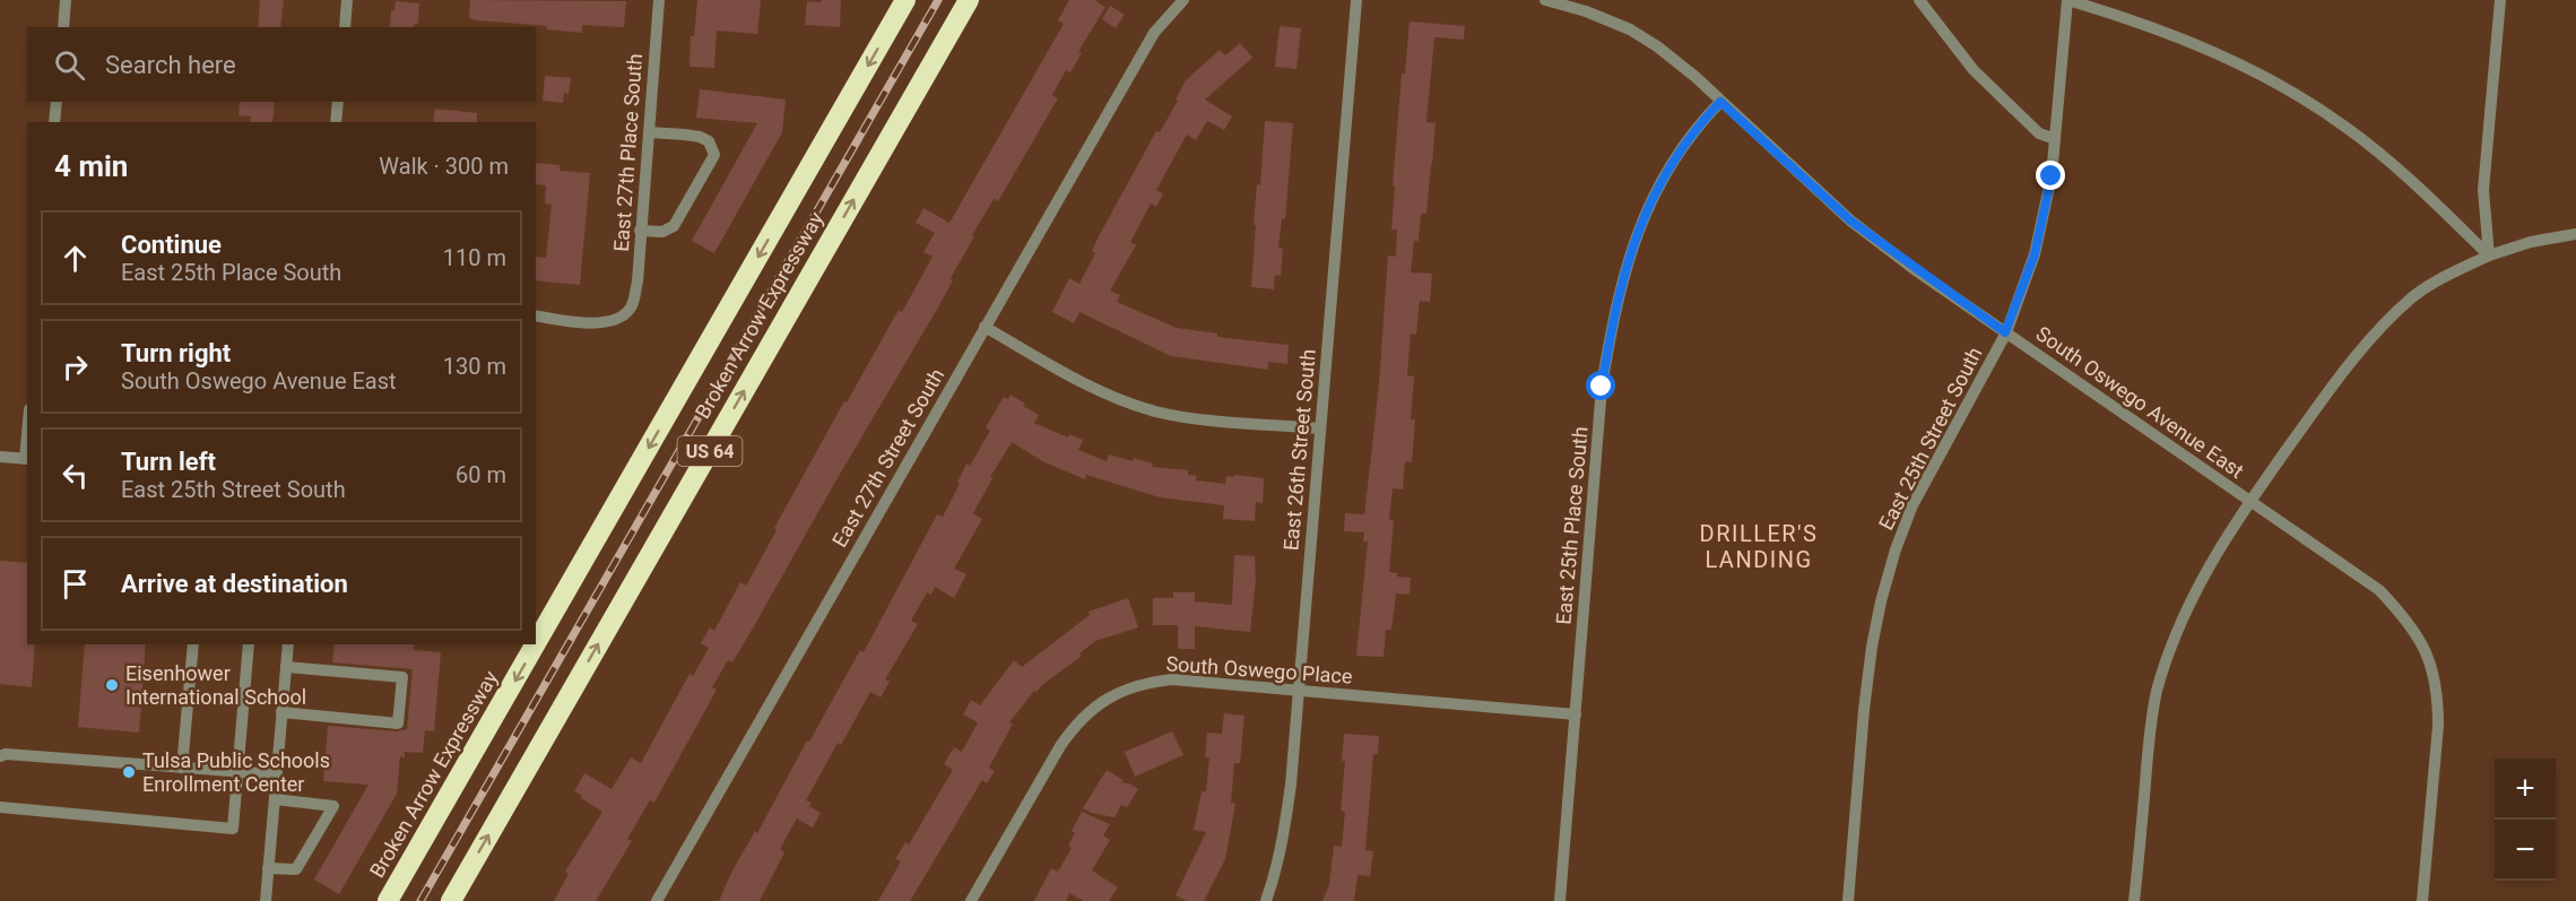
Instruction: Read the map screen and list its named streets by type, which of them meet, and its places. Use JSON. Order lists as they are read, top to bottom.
{
  "streets": {
    "highway": ["Broken Arrow Expressway", "US 64"],
    "street": [
      "East 27th Place South",
      "South Oswego Avenue East",
      "East 25th Street South",
      "East 26th Street South",
      "East 27th Street South",
      "East 25th Place South",
      "South Oswego Place"
    ]
  },
  "crossings": [
    ["South Oswego Avenue East", "East 25th Street South"],
    ["South Oswego Avenue East", "East 25th Place South"],
    ["East 26th Street South", "South Oswego Place"],
    ["East 25th Place South", "South Oswego Place"]
  ],
  "districts": ["DRILLER'S LANDING"],
  "places": ["Eisenhower International School", "Tulsa Public Schools Enrollment Center"],
  "page": {
    "search": "Search here",
    "heading": ["4 min", "Walk · 300 m"],
    "list": [
      ["Continue", "East 25th Place South", "110 m"],
      ["Turn right", "South Oswego Avenue East", "130 m"],
      ["Turn left", "East 25th Street South", "60 m"],
      "Arrive at destination"
    ],
    "map_buttons": ["+", "−"]
  }
}
